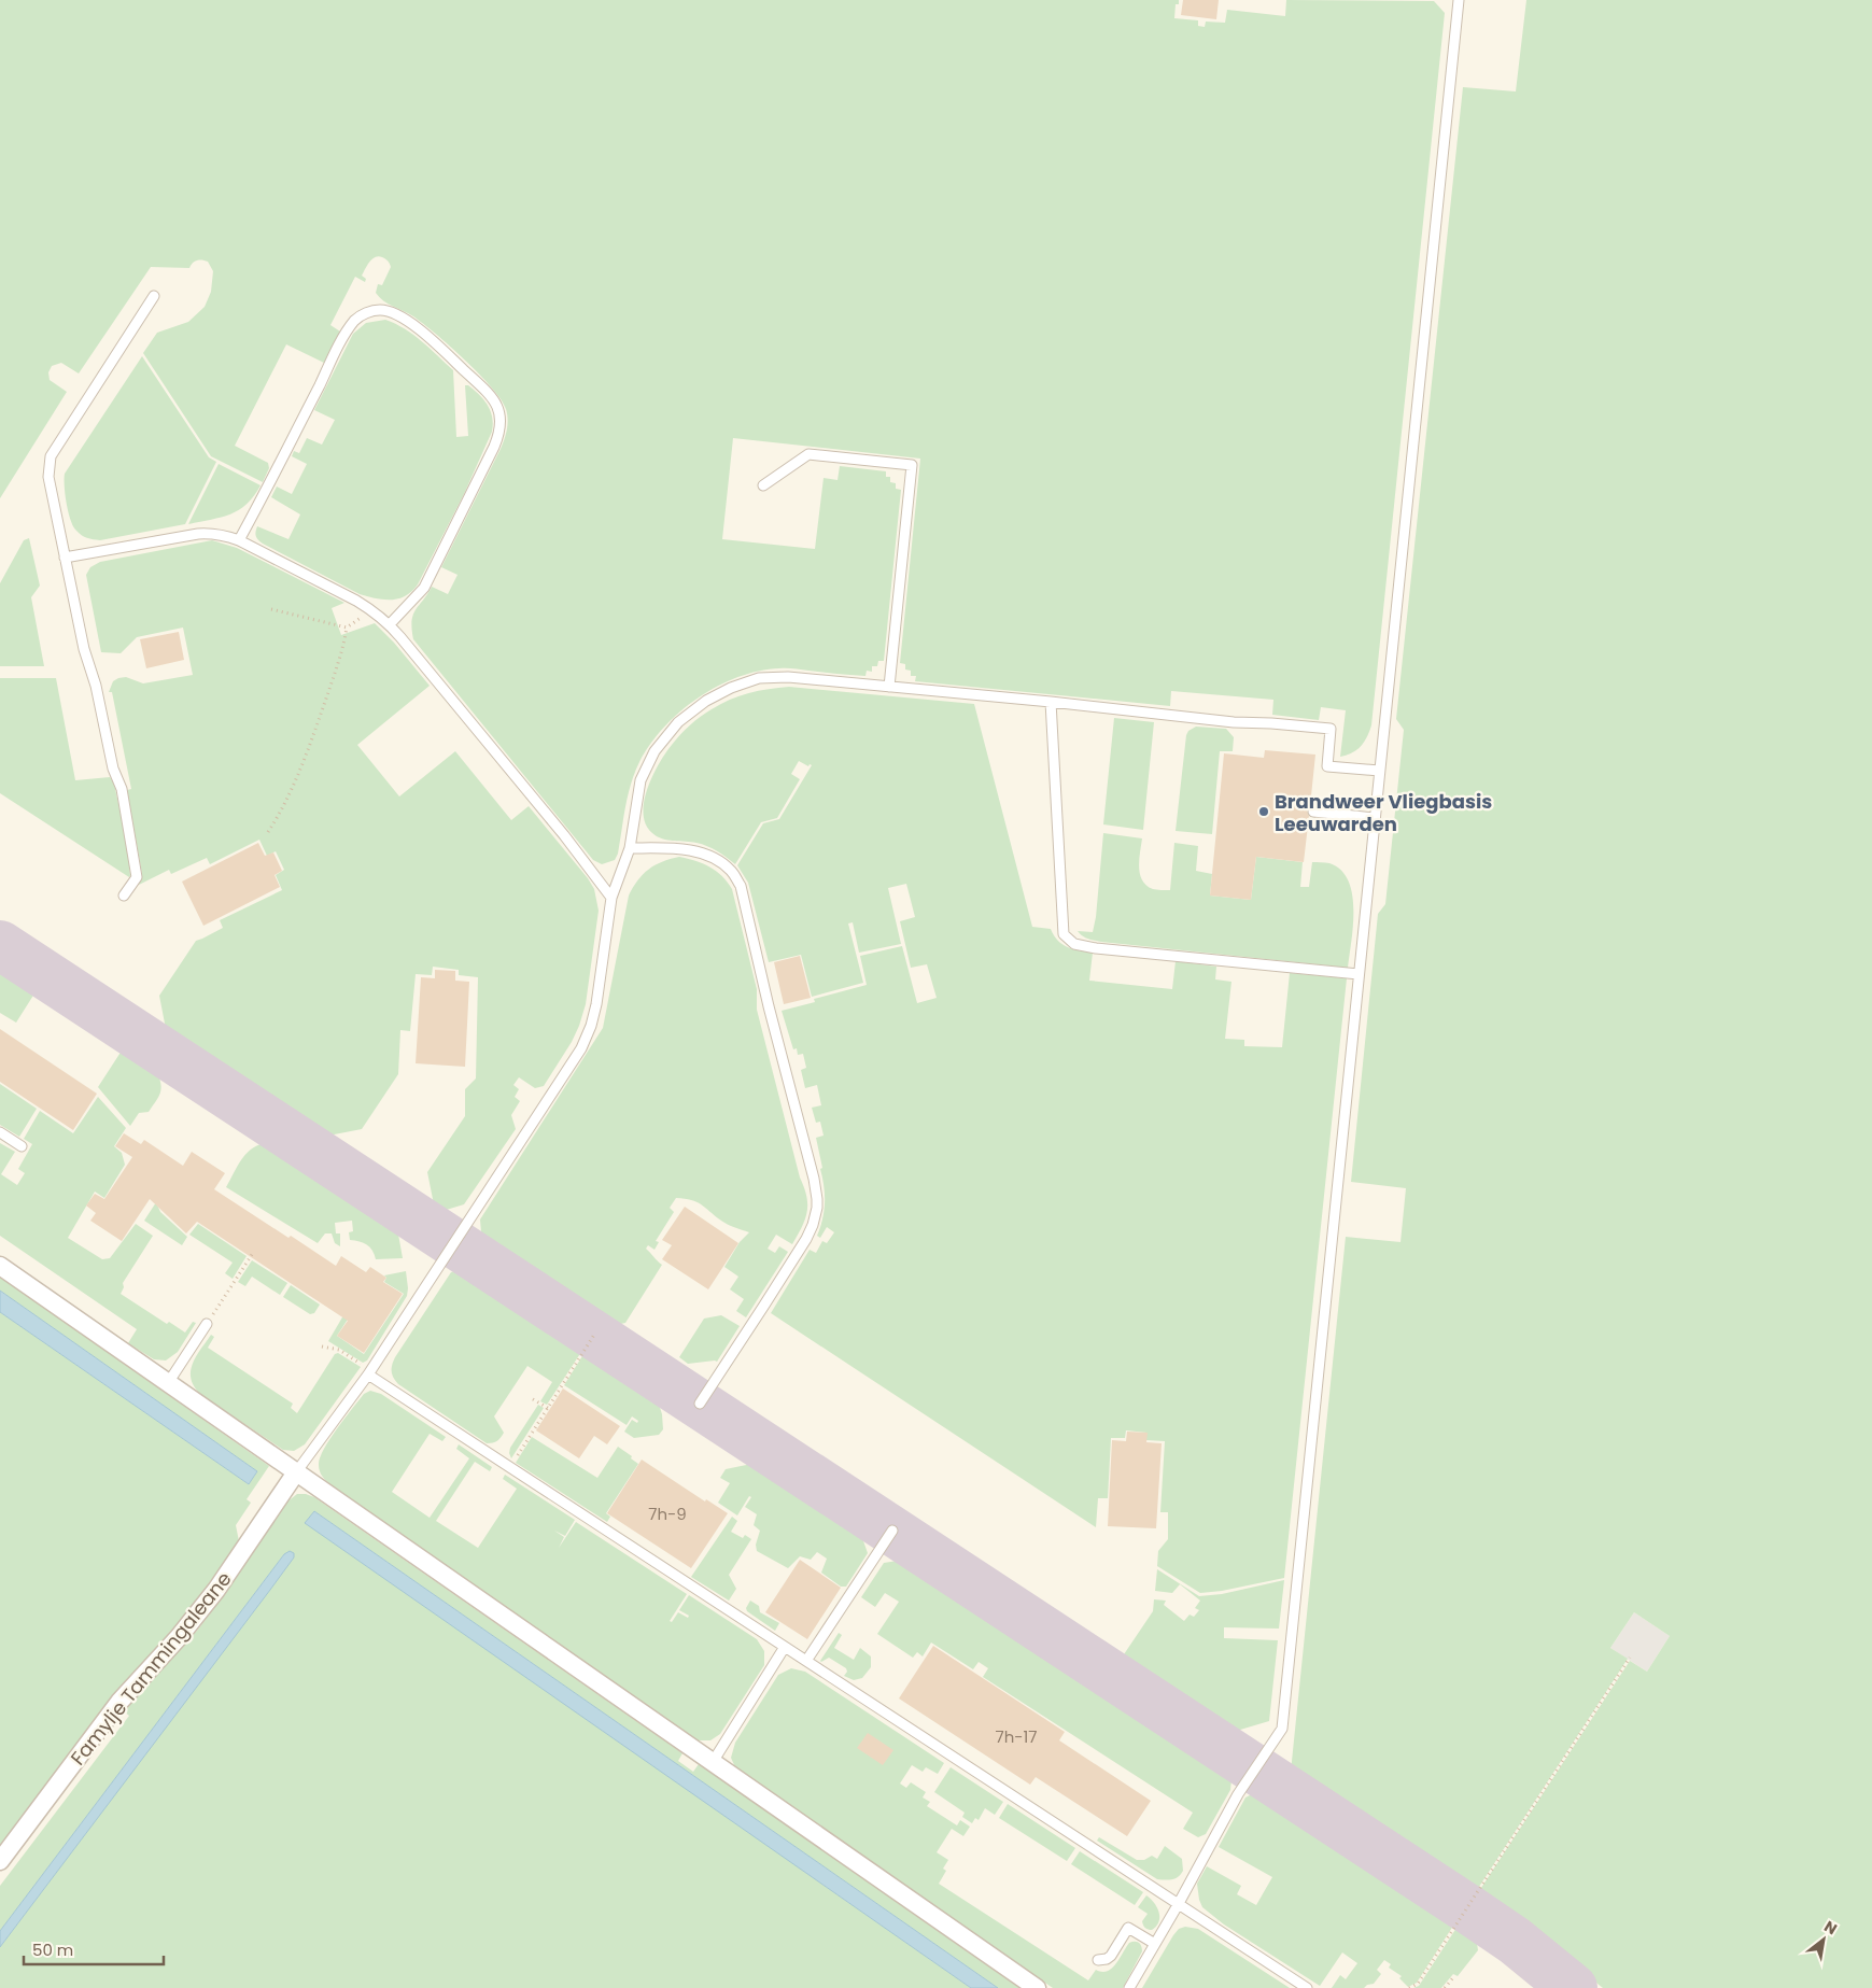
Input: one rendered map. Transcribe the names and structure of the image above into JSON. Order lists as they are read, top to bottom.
{
  "streets": {
    "street": ["Famylje Tammingaleane"]
  },
  "places": ["Brandweer Vliegbasis Leeuwarden"],
  "house_numbers": ["7h-9", "7h-17"],
  "scale_bar": "50 m",
  "north": "top right"
}
